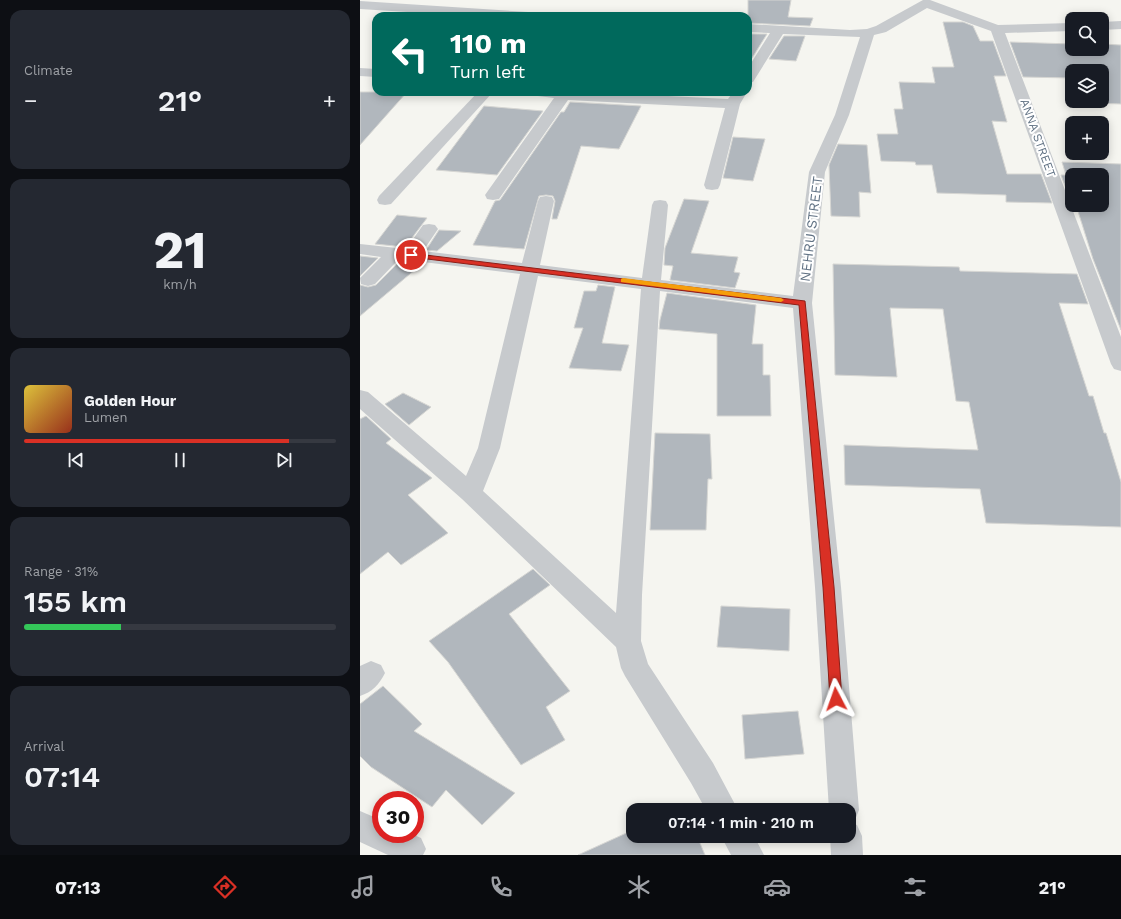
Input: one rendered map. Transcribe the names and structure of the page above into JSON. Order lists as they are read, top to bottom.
{
  "streets": {
    "street": ["ANNA STREET", "NEHRU STREET"]
  },
  "page": {
    "tile": [
      "Climate",
      ["21", "km/h"],
      ["Range · 31%", "155 km"],
      ["Arrival", "07:14"]
    ],
    "map_buttons": ["+", "−"],
    "turn": ["110 m", "Turn left"],
    "heat": ["−", "21°", "+"],
    "song": ["Golden Hour", "Lumen"],
    "limit": "30",
    "trip": "07:14 · 1 min · 210 m",
    "tabs": ["07:13", "21°"]
  }
}
